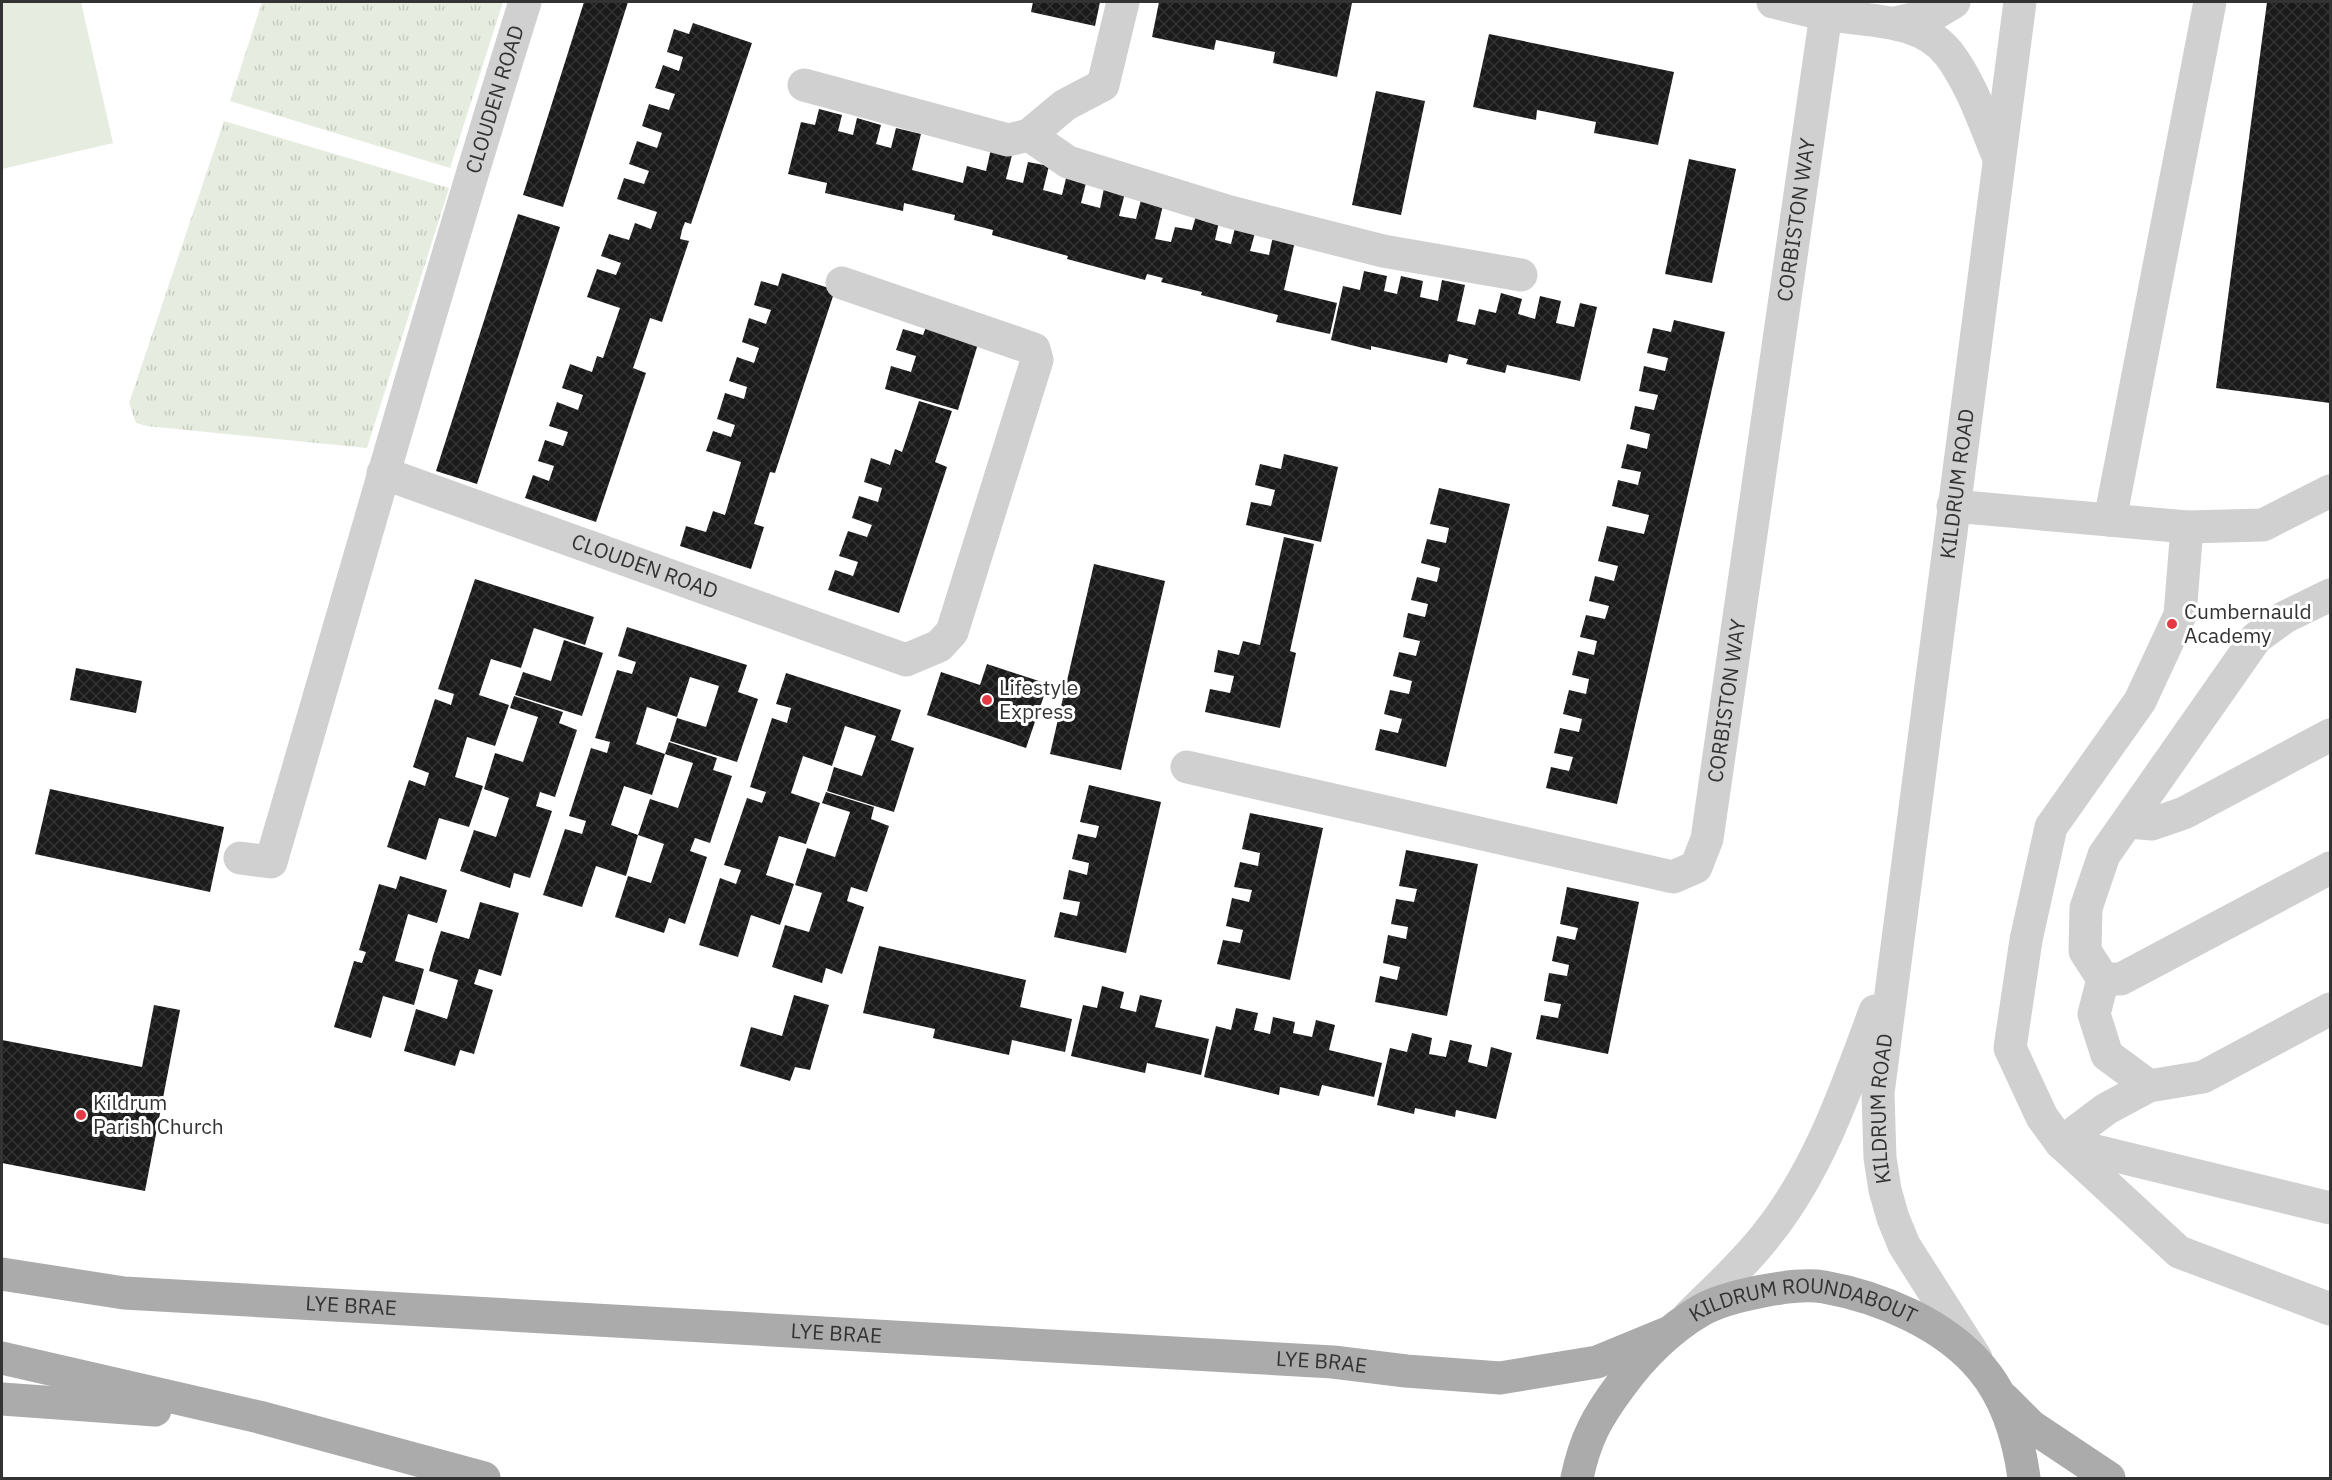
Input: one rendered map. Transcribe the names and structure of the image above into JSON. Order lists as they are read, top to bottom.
{
  "streets": {
    "main road": ["LYE BRAE", "KILDRUM ROUNDABOUT"],
    "street": ["CLOUDEN ROAD", "CORBISTON WAY", "KILDRUM ROAD"]
  },
  "crossings": [
    ["KILDRUM ROAD", "LYE BRAE"],
    ["KILDRUM ROAD", "KILDRUM ROUNDABOUT"],
    ["LYE BRAE", "KILDRUM ROUNDABOUT"]
  ],
  "places": ["Cumbernauld Academy", "Lifestyle Express", "Kildrum Parish Church"]
}
